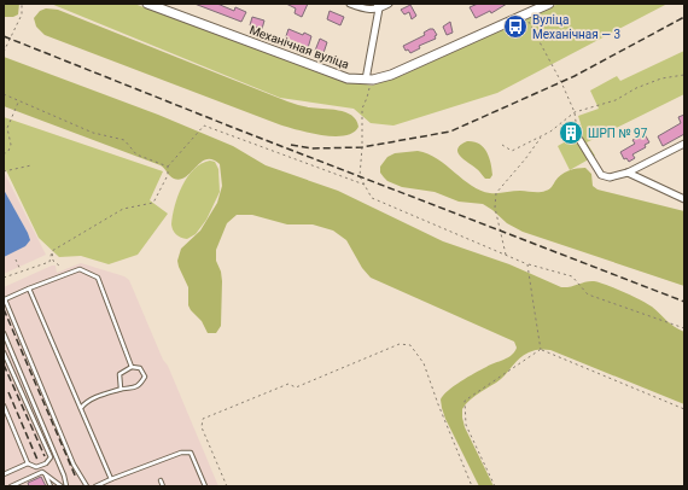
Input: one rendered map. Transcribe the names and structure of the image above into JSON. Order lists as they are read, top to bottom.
{
  "streets": {
    "street": ["Механічная вуліца"]
  },
  "places": {
    "bus stop": ["Вуліца Механічная — 3"],
    "building": ["ШРП № 97"]
  }
}
